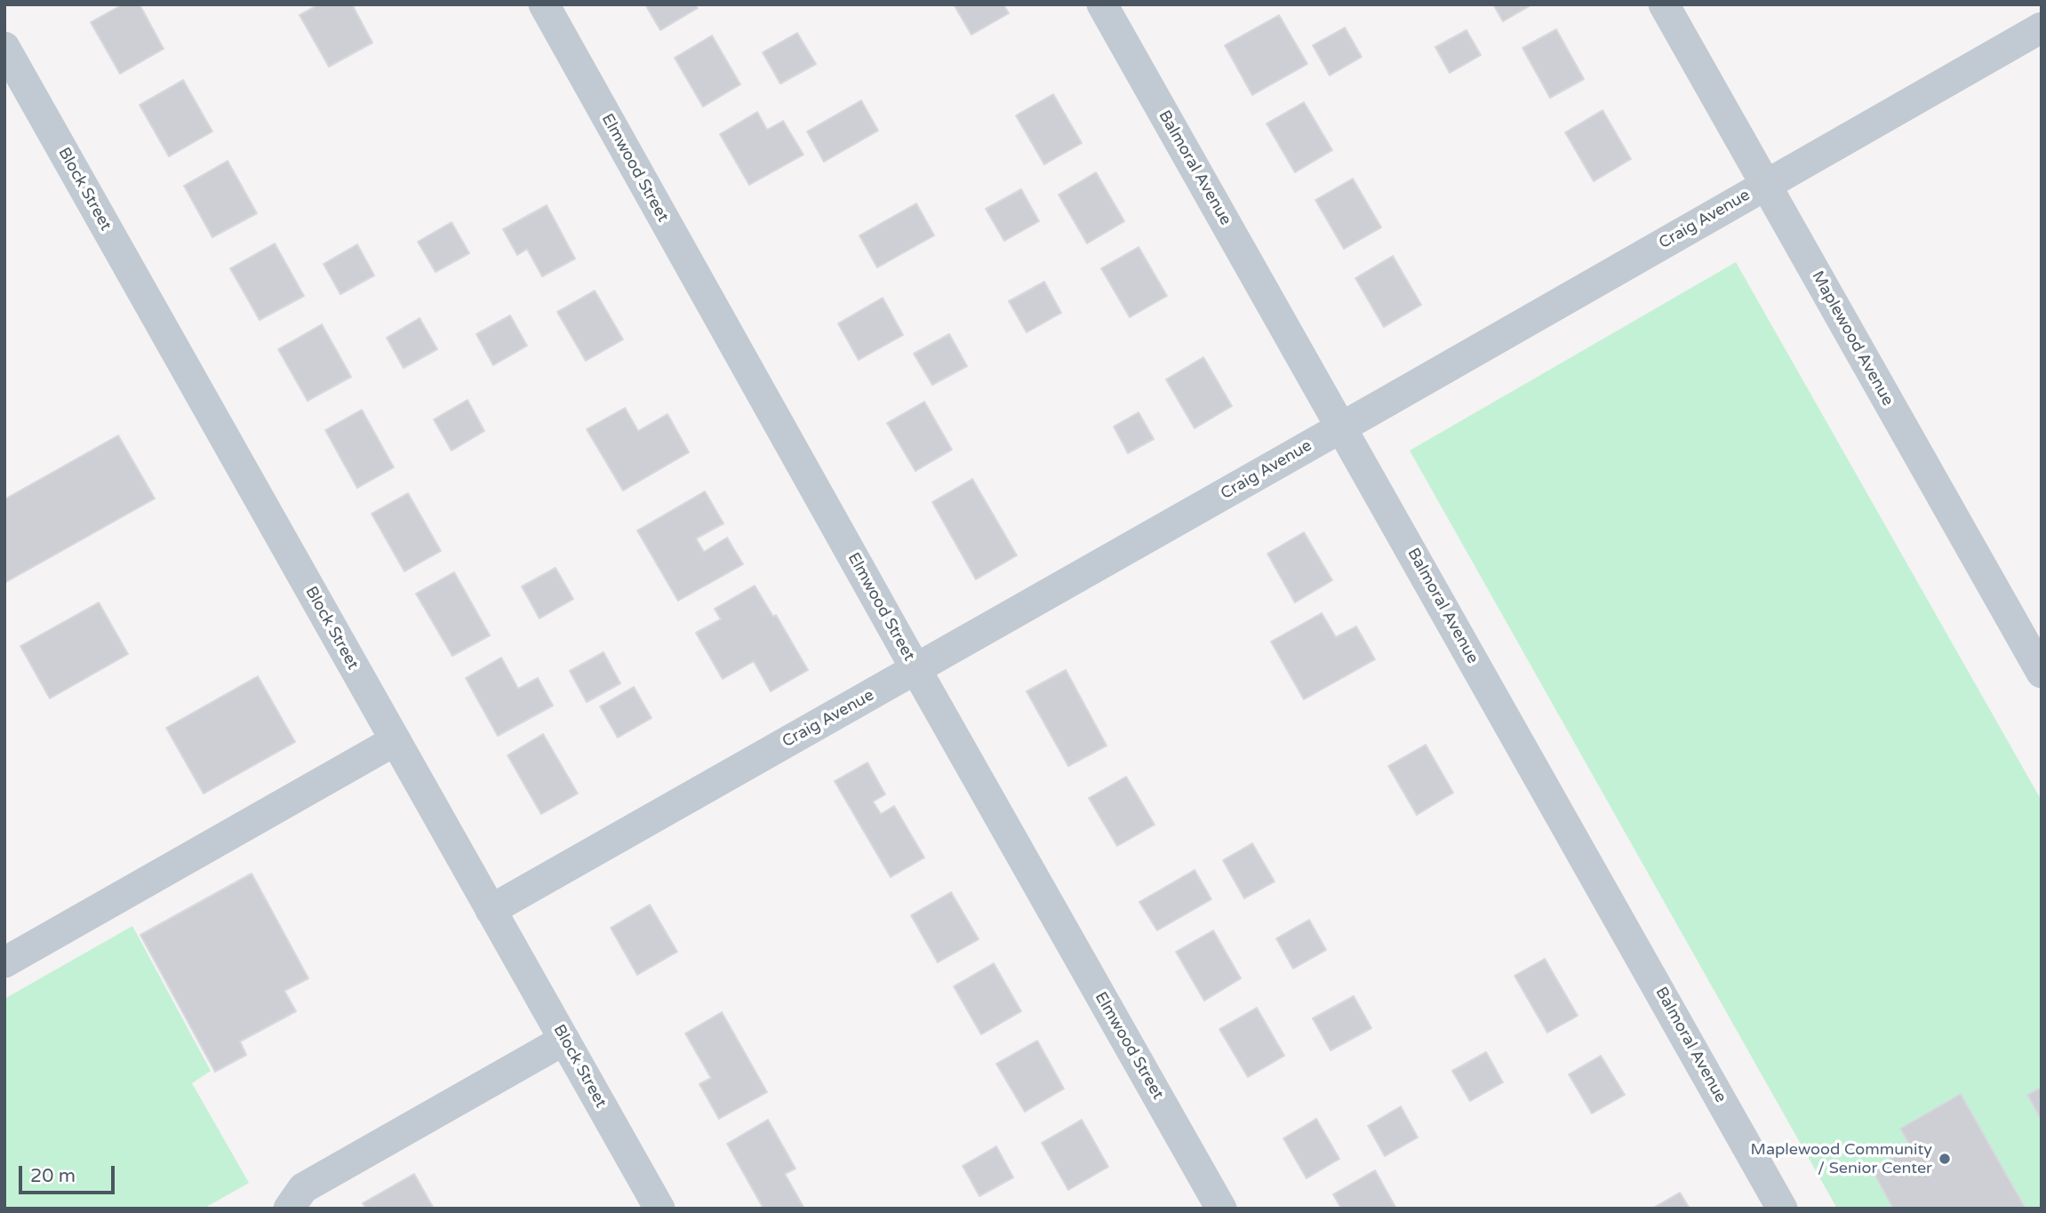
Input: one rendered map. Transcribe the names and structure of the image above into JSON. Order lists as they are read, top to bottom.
{
  "streets": {
    "street": [
      "Elmwood Street",
      "Balmoral Avenue",
      "Block Street",
      "Craig Avenue",
      "Maplewood Avenue"
    ]
  },
  "crossings": [
    ["Elmwood Street", "Craig Avenue"],
    ["Balmoral Avenue", "Craig Avenue"],
    ["Block Street", "Craig Avenue"],
    ["Craig Avenue", "Maplewood Avenue"]
  ],
  "places": ["Maplewood Community / Senior Center"],
  "scale_bar": "20 m"
}
